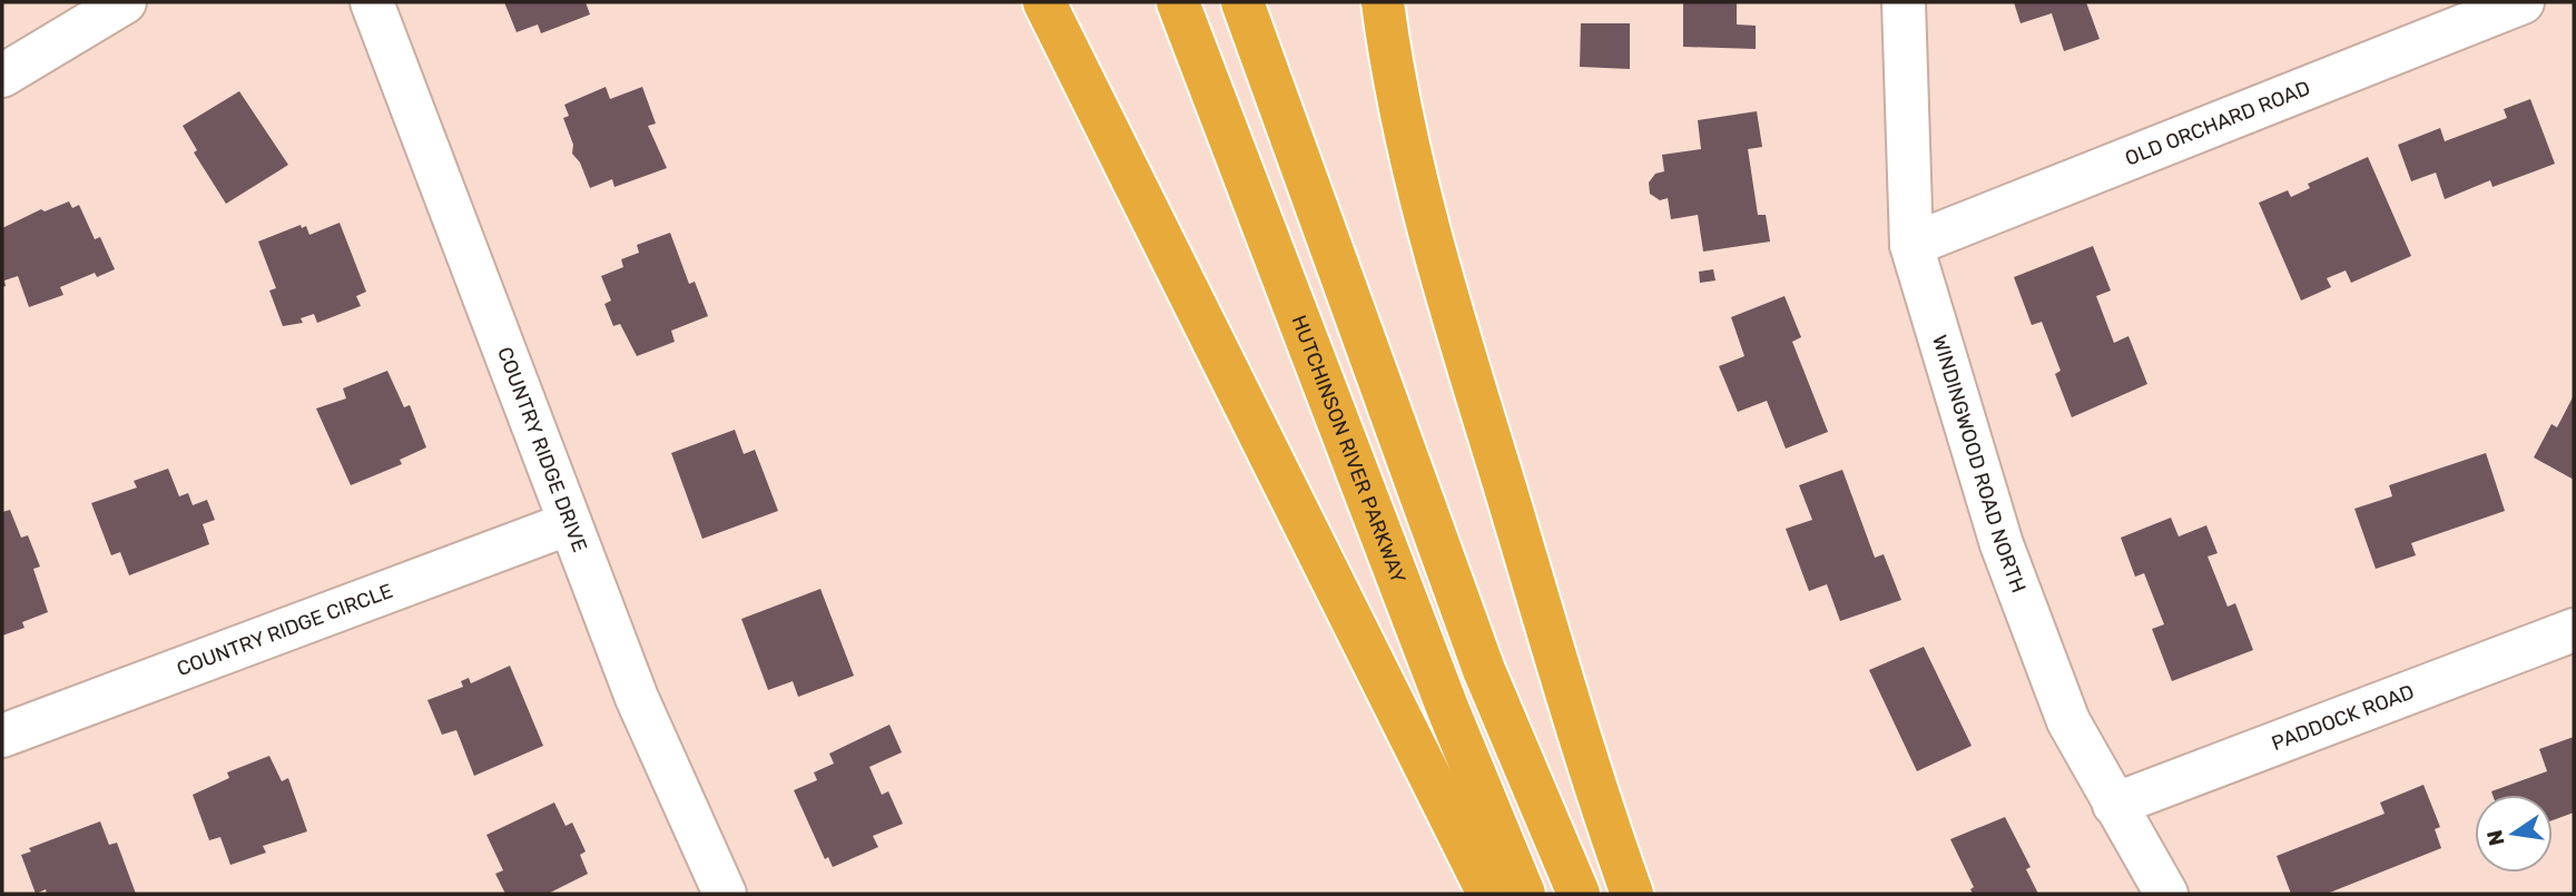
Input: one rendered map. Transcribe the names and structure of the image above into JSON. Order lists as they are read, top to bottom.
{
  "streets": {
    "highway": ["HUTCHINSON RIVER PARKWAY"],
    "street": [
      "OLD ORCHARD ROAD",
      "COUNTRY RIDGE DRIVE",
      "WINDINGWOOD ROAD NORTH",
      "COUNTRY RIDGE CIRCLE",
      "PADDOCK ROAD"
    ]
  },
  "crossings": [
    ["OLD ORCHARD ROAD", "WINDINGWOOD ROAD NORTH"],
    ["COUNTRY RIDGE DRIVE", "COUNTRY RIDGE CIRCLE"],
    ["WINDINGWOOD ROAD NORTH", "PADDOCK ROAD"]
  ],
  "north": "left"
}
